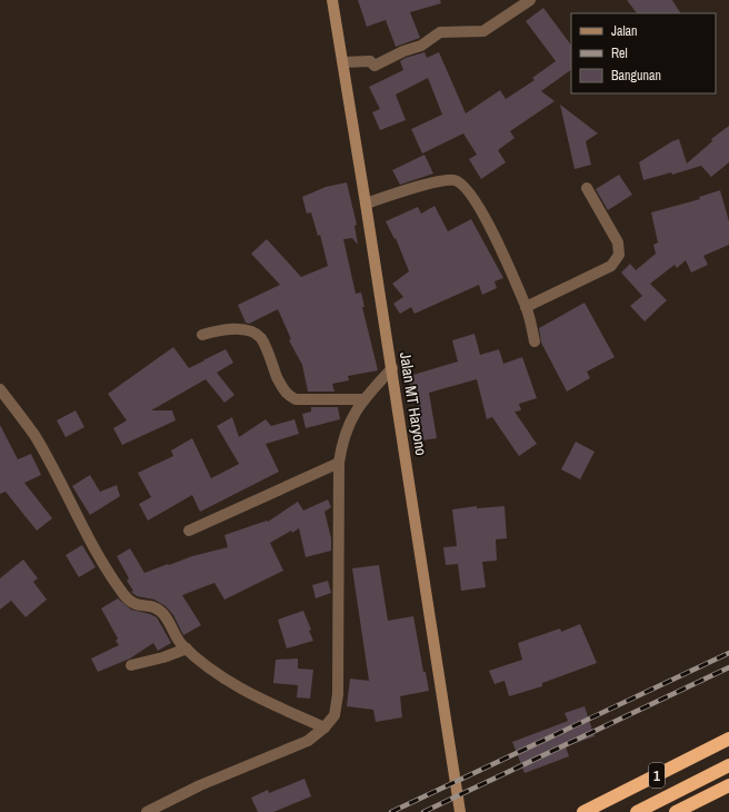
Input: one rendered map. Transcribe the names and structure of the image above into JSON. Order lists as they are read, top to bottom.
{
  "streets": {
    "highway": ["1"],
    "main road": ["Jalan MT Haryono"]
  },
  "legend": ["Jalan", "Rel", "Bangunan"]
}
